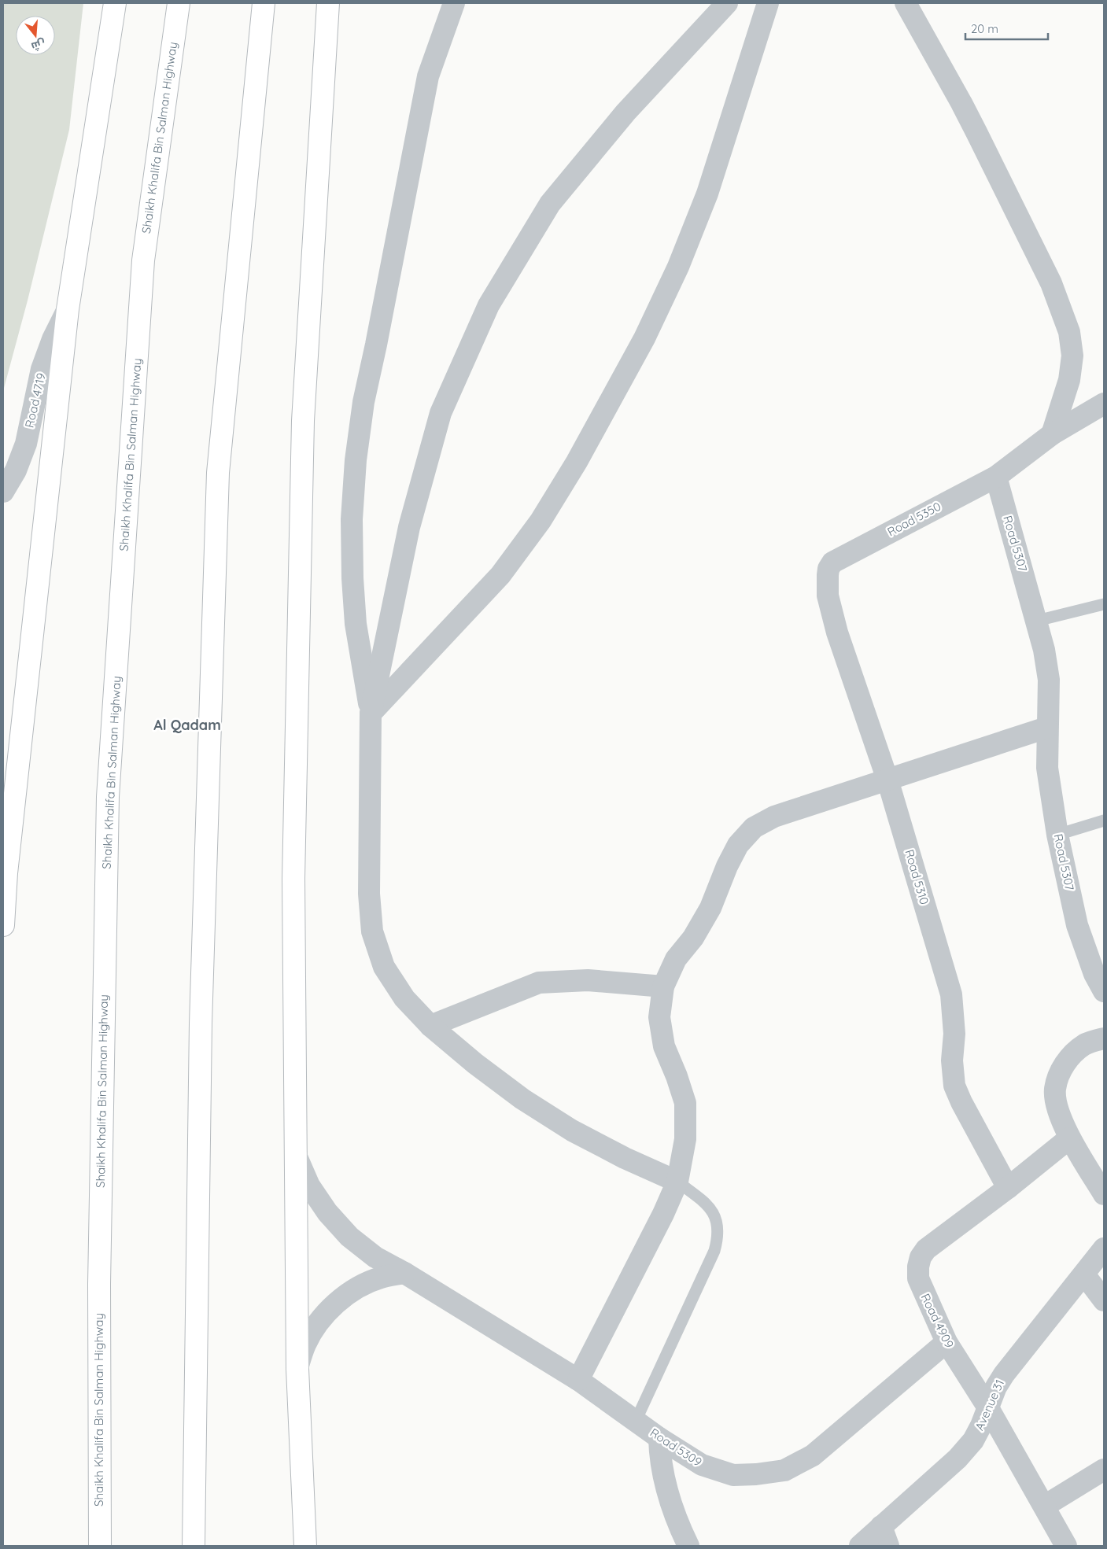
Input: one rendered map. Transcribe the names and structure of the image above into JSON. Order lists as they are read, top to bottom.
{
  "streets": {
    "highway": ["Shaikh Khalifa Bin Salman Highway"],
    "street": [
      "Road 4719",
      "Road 5350",
      "Road 5307",
      "Road 5310",
      "Road 4909",
      "Avenue 31",
      "Road 5309"
    ]
  },
  "crossings": [
    ["Road 5350", "Road 5307"],
    ["Road 5350", "Road 5310"],
    ["Road 5310", "Road 4909"],
    ["Road 4909", "Avenue 31"],
    ["Road 4909", "Road 5309"]
  ],
  "districts": ["Al Qadam"],
  "scale_bar": "20 m",
  "north": "bottom"
}
